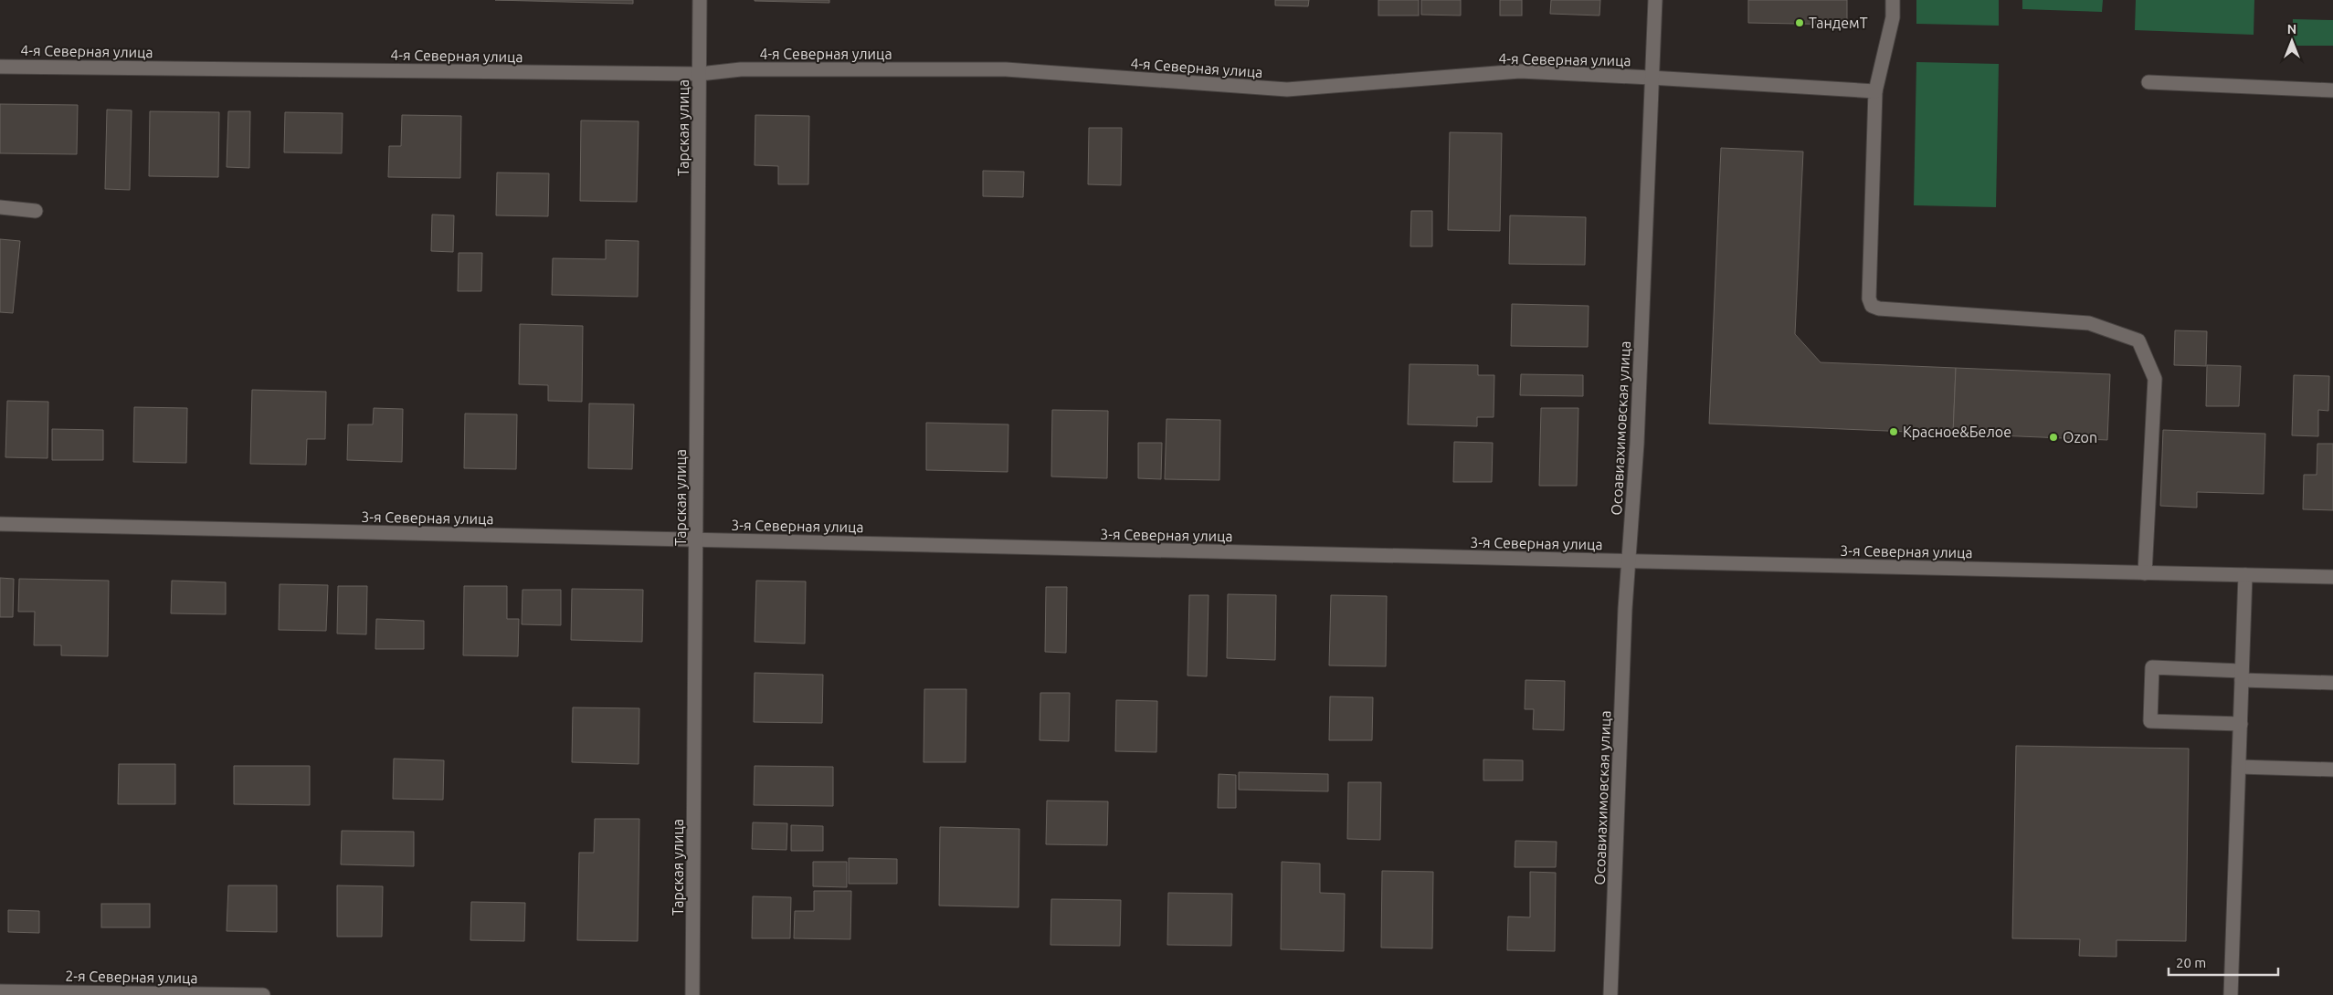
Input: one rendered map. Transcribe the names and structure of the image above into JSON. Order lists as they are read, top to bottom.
{
  "streets": {
    "street": [
      "4-я Северная улица",
      "Тарская улица",
      "Осоавиахимовская улица",
      "3-я Северная улица",
      "2-я Северная улица"
    ]
  },
  "crossings": [
    ["4-я Северная улица", "Тарская улица"],
    ["4-я Северная улица", "Осоавиахимовская улица"],
    ["Тарская улица", "3-я Северная улица"],
    ["Осоавиахимовская улица", "3-я Северная улица"]
  ],
  "places": ["ТандемТ", "Красное&Белое", "Ozon"],
  "scale_bar": "20 m",
  "north": "top"
}
